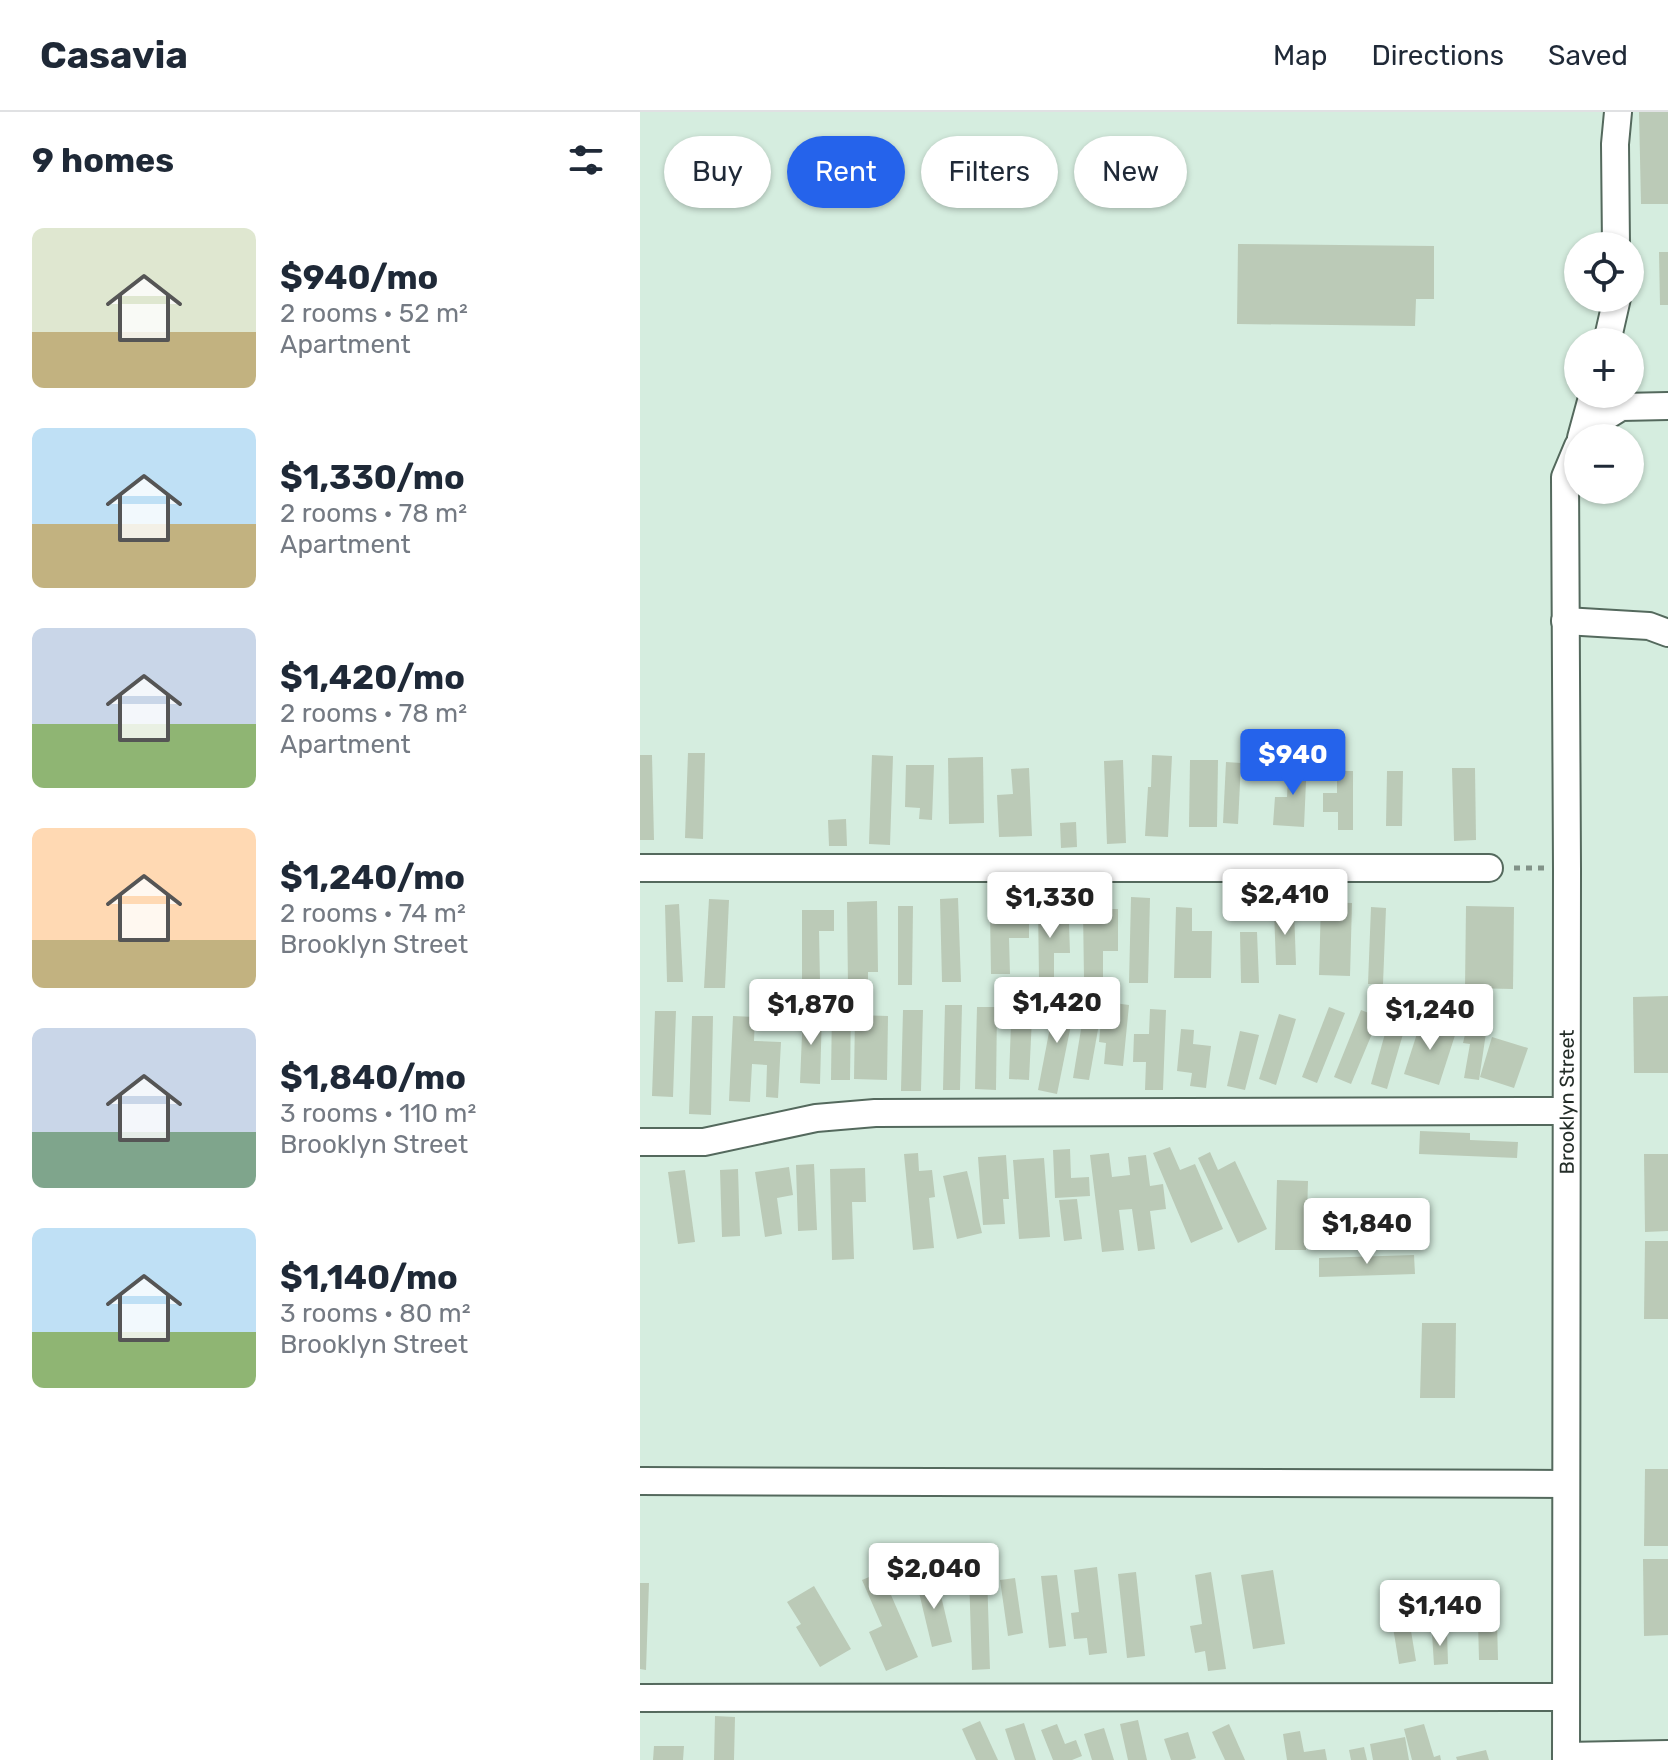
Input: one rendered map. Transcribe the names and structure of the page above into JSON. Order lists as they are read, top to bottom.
{
  "streets": {
    "street": ["Brooklyn Street"]
  },
  "page": {
    "header": "Casavia",
    "nav": ["Map", "Directions", "Saved"],
    "heading": "9 homes",
    "chip": [
      "Buy",
      "Rent",
      "Filters",
      "New"
    ],
    "list": [
      {
        "name": "$940/mo",
        "note": "2 rooms · 52 m² · Apartment"
      },
      {
        "name": "$1,330/mo",
        "note": "2 rooms · 78 m² · Apartment"
      },
      {
        "name": "$1,420/mo",
        "note": "2 rooms · 78 m² · Apartment"
      },
      {
        "name": "$1,240/mo",
        "note": "2 rooms · 74 m² · Brooklyn Street"
      },
      {
        "name": "$1,840/mo",
        "note": "3 rooms · 110 m² · Brooklyn Street"
      },
      {
        "name": "$1,140/mo",
        "note": "3 rooms · 80 m² · Brooklyn Street"
      }
    ],
    "map_buttons": ["+", "−"],
    "price": [
      "$940",
      "$2,410",
      "$1,330",
      "$1,420",
      "$1,870",
      "$1,240",
      "$1,840",
      "$2,040",
      "$1,140"
    ]
  }
}
